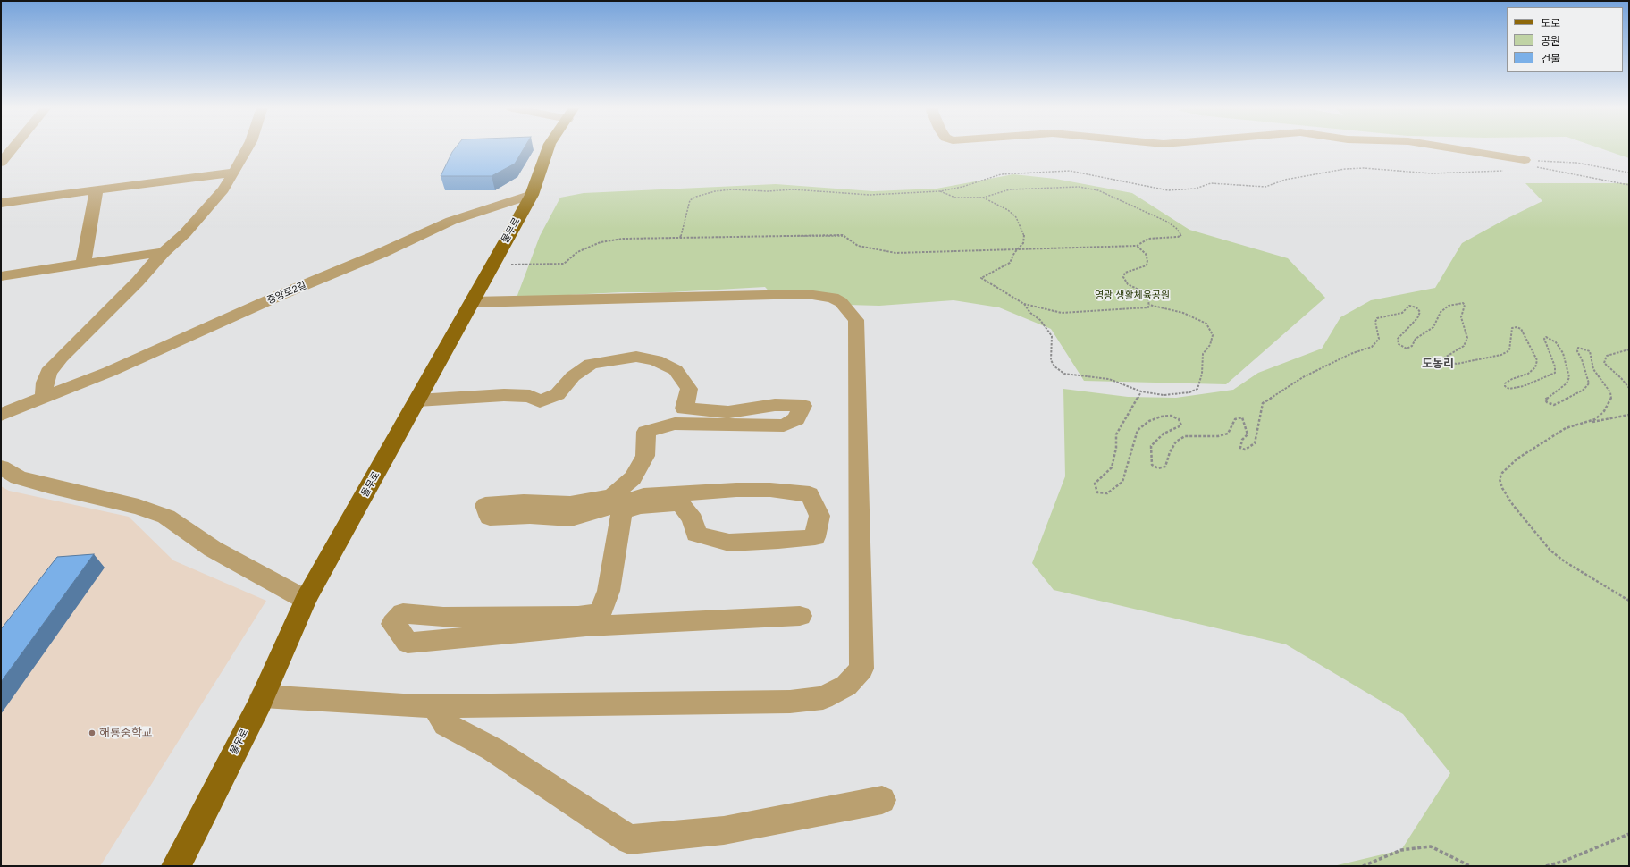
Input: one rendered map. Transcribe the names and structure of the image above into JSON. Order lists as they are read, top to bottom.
{
  "streets": {
    "main road": ["물무로"],
    "street": ["중앙로2길"]
  },
  "crossings": [
    ["물무로", "중앙로2길"]
  ],
  "districts": ["도동리"],
  "parks": ["영광 생활체육공원"],
  "places": ["해룡중학교"],
  "legend": ["도로", "공원", "건물"]
}
